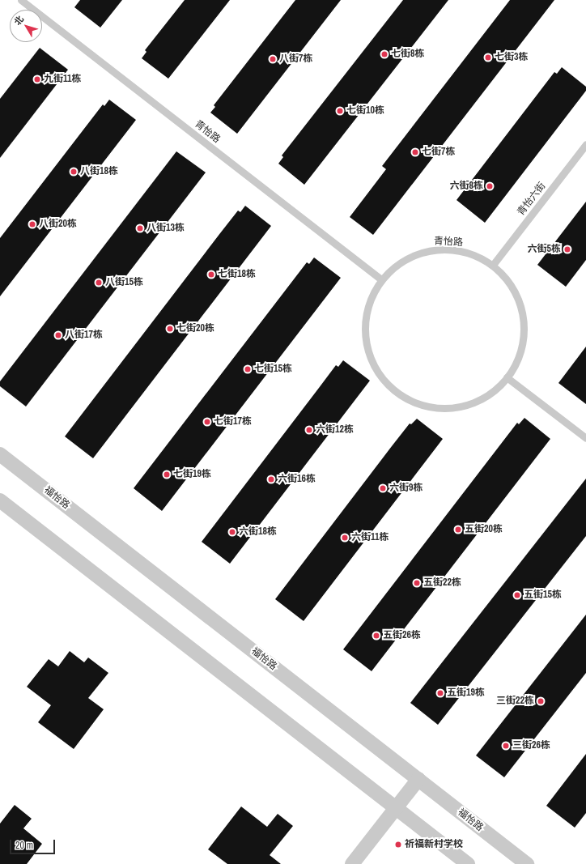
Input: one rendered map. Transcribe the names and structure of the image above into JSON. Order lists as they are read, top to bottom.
{
  "streets": {
    "street": ["福怡路"],
    "lane": ["青怡路", "青怡六街"]
  },
  "crossings": [
    ["青怡路", "青怡六街"]
  ],
  "places": [
    "七街8栋",
    "七街3栋",
    "八街7栋",
    "九街11栋",
    "七街10栋",
    "七街7栋",
    "八街18栋",
    "六街8栋",
    "八街20栋",
    "八街13栋",
    "六街5栋",
    "七街18栋",
    "八街15栋",
    "七街20栋",
    "八街17栋",
    "七街15栋",
    "七街17栋",
    "六街12栋",
    "七街19栋",
    "六街16栋",
    "六街9栋",
    "五街20栋",
    "六街18栋",
    "六街11栋",
    "五街22栋",
    "五街15栋",
    "五街26栋",
    "五街19栋",
    "三街22栋",
    "三街26栋",
    "祈福新村学校"
  ],
  "scale_bar": "20 m",
  "north": "top left"
}
